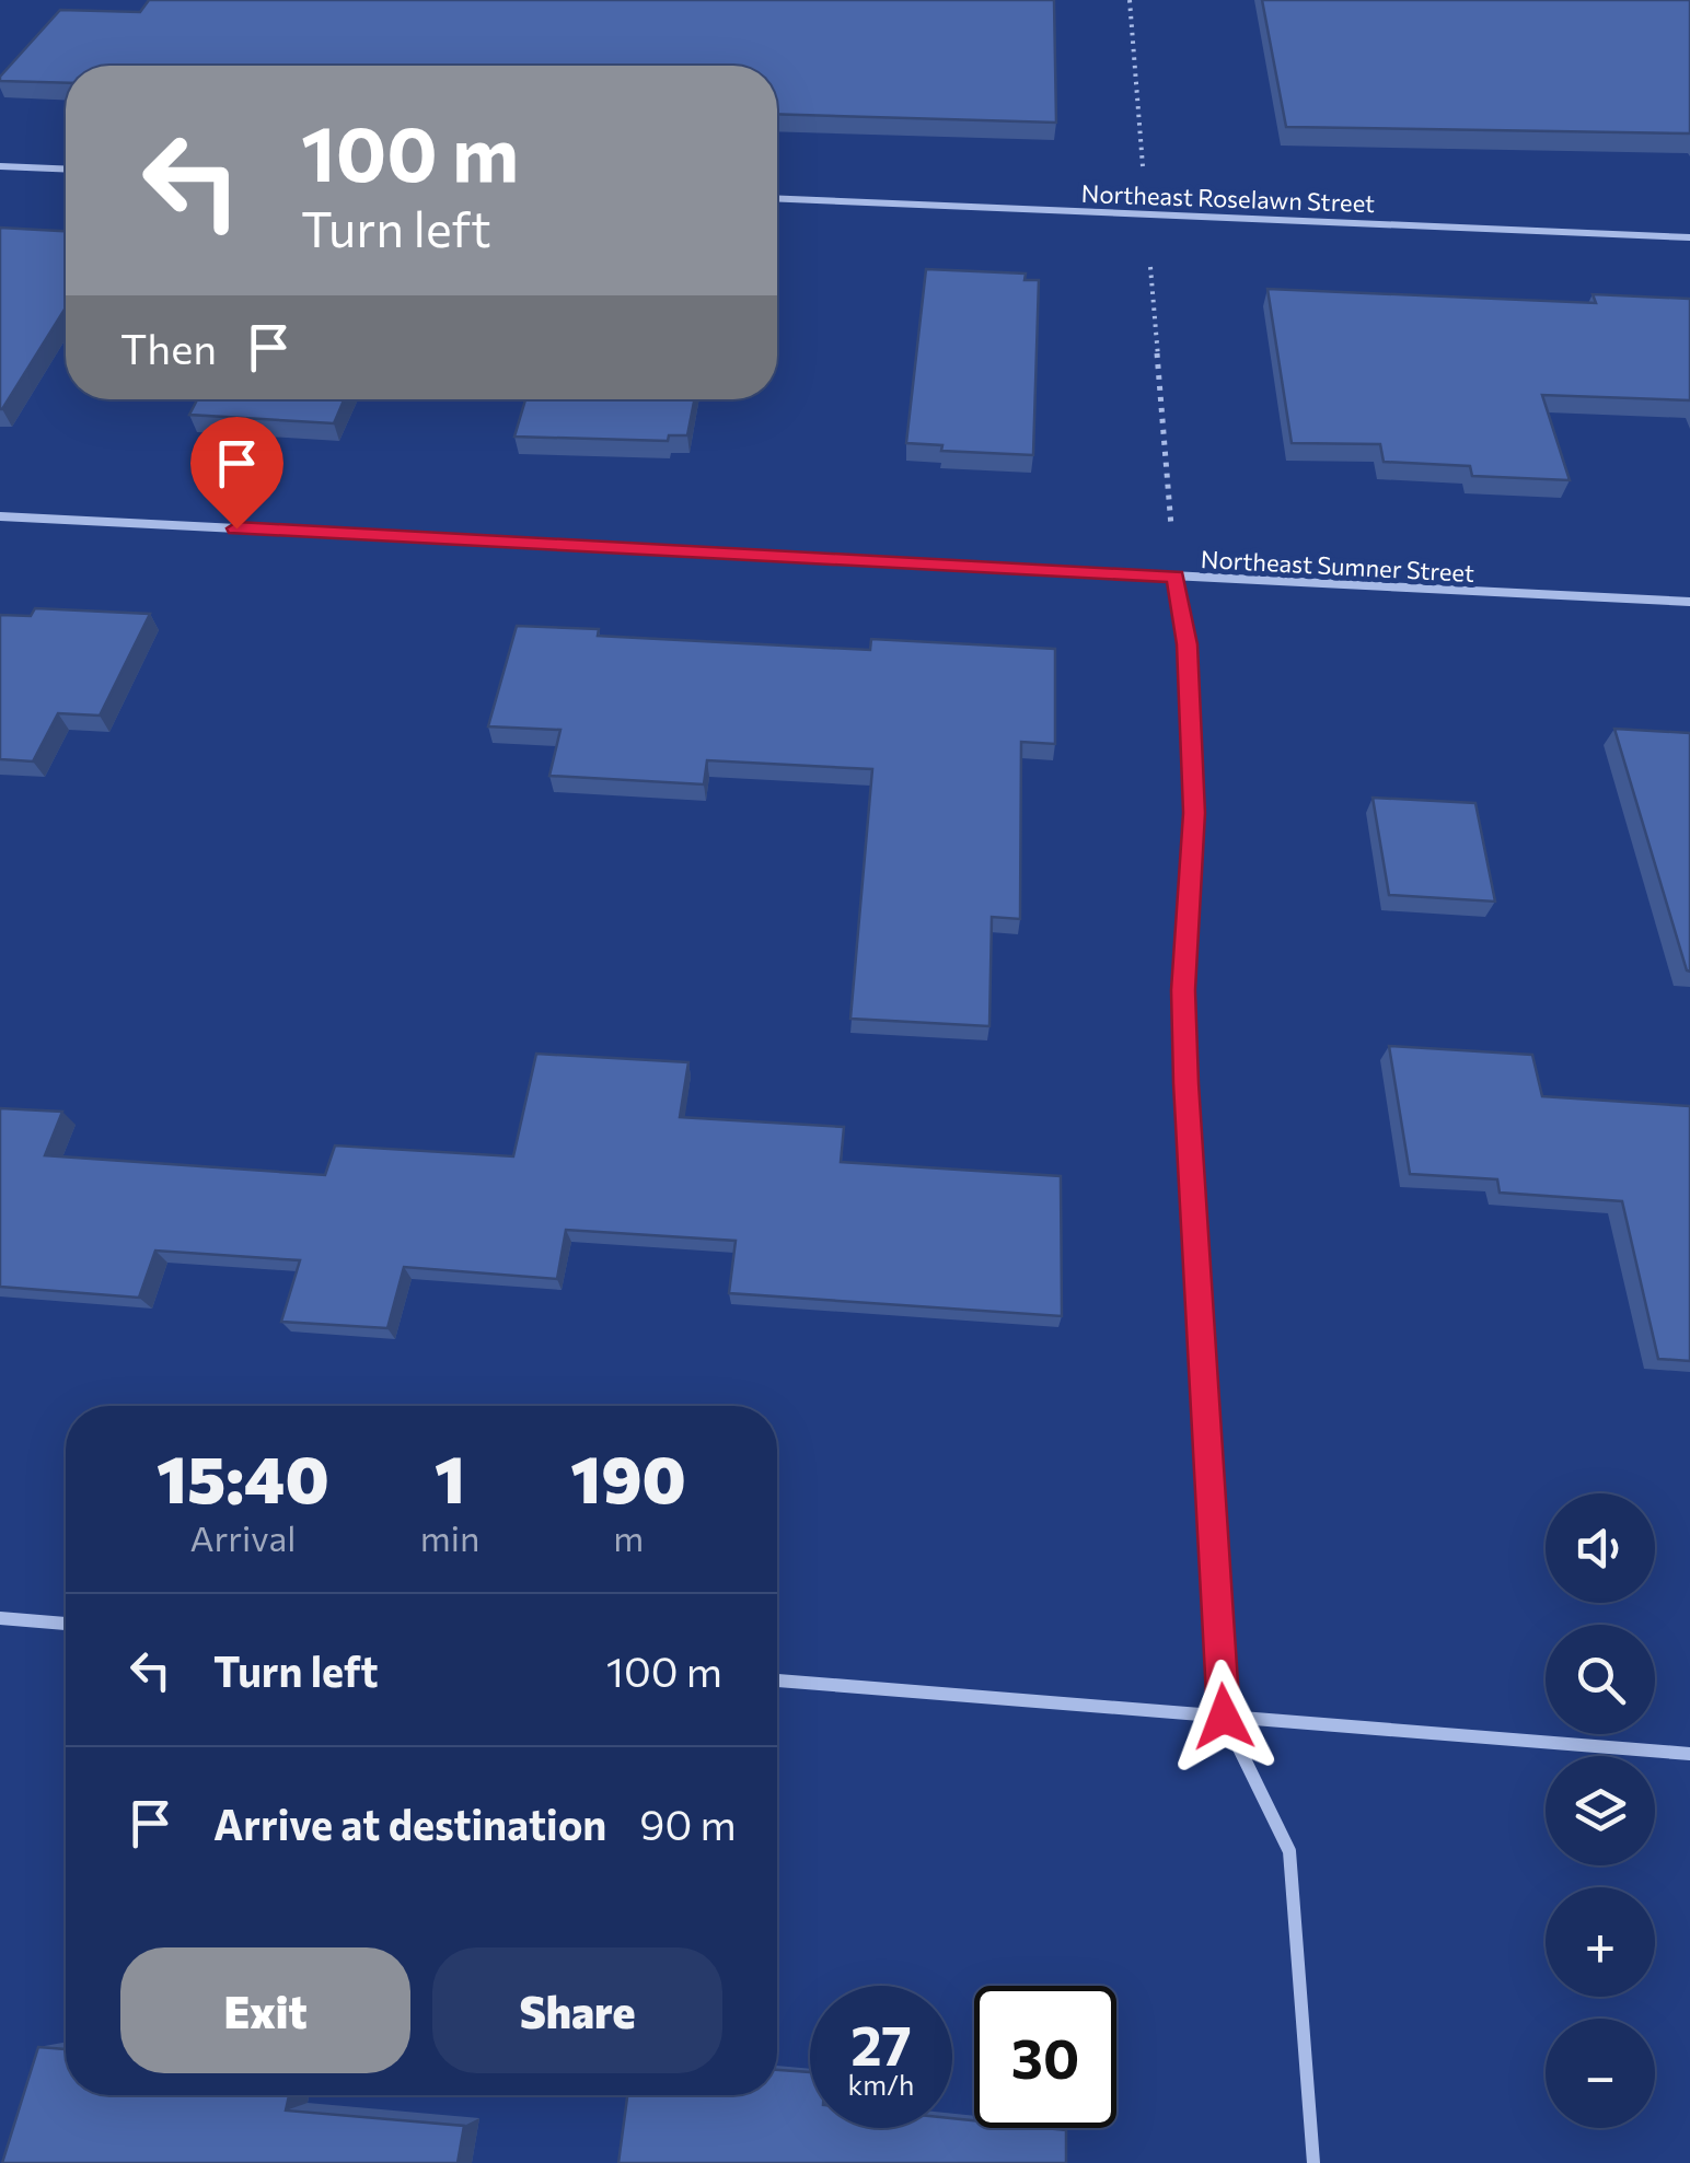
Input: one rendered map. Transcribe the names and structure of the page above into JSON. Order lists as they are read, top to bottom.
{
  "streets": {
    "street": ["Northeast Roselawn Street", "Northeast Sumner Street"]
  },
  "page": {
    "turn": ["100 m", "Turn left"],
    "then": "Then",
    "eta": [
      "15:40",
      "Arrival",
      "1",
      "min",
      "190",
      "m"
    ],
    "map_buttons": ["+", "−"],
    "list": [
      {
        "name": "Turn left",
        "value": "100 m"
      },
      {
        "name": "Arrive at destination",
        "value": "90 m"
      }
    ],
    "buttons": ["Exit", "Share"],
    "speed": "27 km/h",
    "limit": "30"
  }
}
